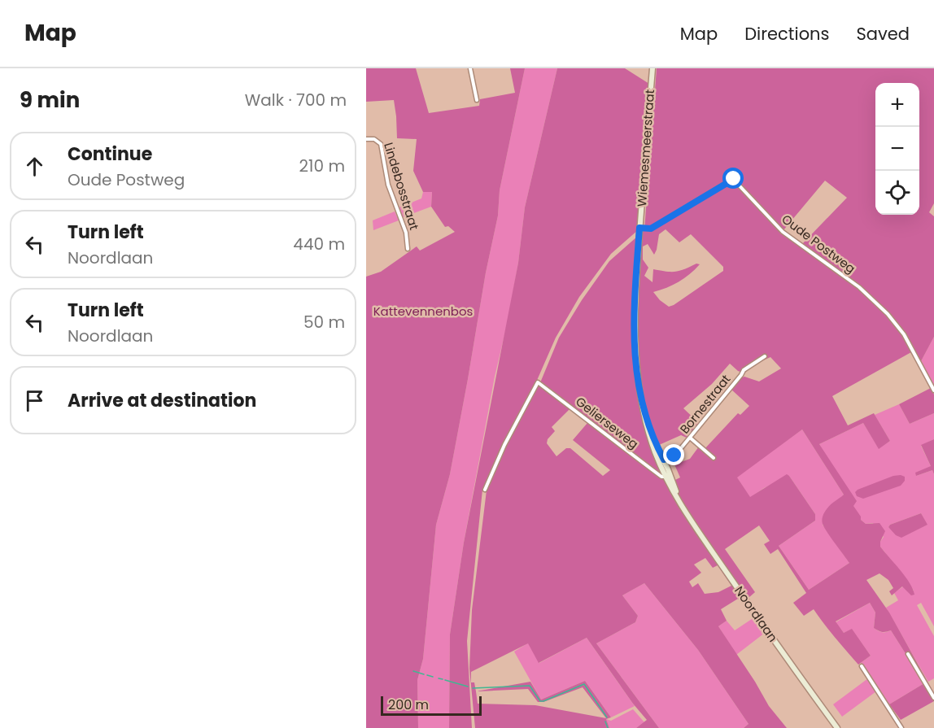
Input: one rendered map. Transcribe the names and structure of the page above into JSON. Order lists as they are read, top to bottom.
{
  "streets": {
    "main road": ["Wiemesmeerstraat", "Noordlaan"],
    "street": [
      "Lindebosstraat",
      "Oude Postweg",
      "Bornestraat",
      "Gelierseweg"
    ]
  },
  "crossings": [
    ["Wiemesmeerstraat", "Oude Postweg"],
    ["Wiemesmeerstraat", "Noordlaan"],
    ["Oude Postweg", "Noordlaan"],
    ["Bornestraat", "Noordlaan"],
    ["Gelierseweg", "Noordlaan"]
  ],
  "parks": ["Kattevennenbos"],
  "scale_bar": "200 m",
  "page": {
    "header": "Map",
    "nav": ["Map", "Directions", "Saved"],
    "heading": ["9 min", "Walk · 700 m"],
    "map_buttons": ["+", "−"],
    "list": [
      ["Continue", "Oude Postweg", "210 m"],
      ["Turn left", "Noordlaan", "440 m"],
      ["Turn left", "Noordlaan", "50 m"],
      "Arrive at destination"
    ],
    "scale": "200 m"
  }
}
